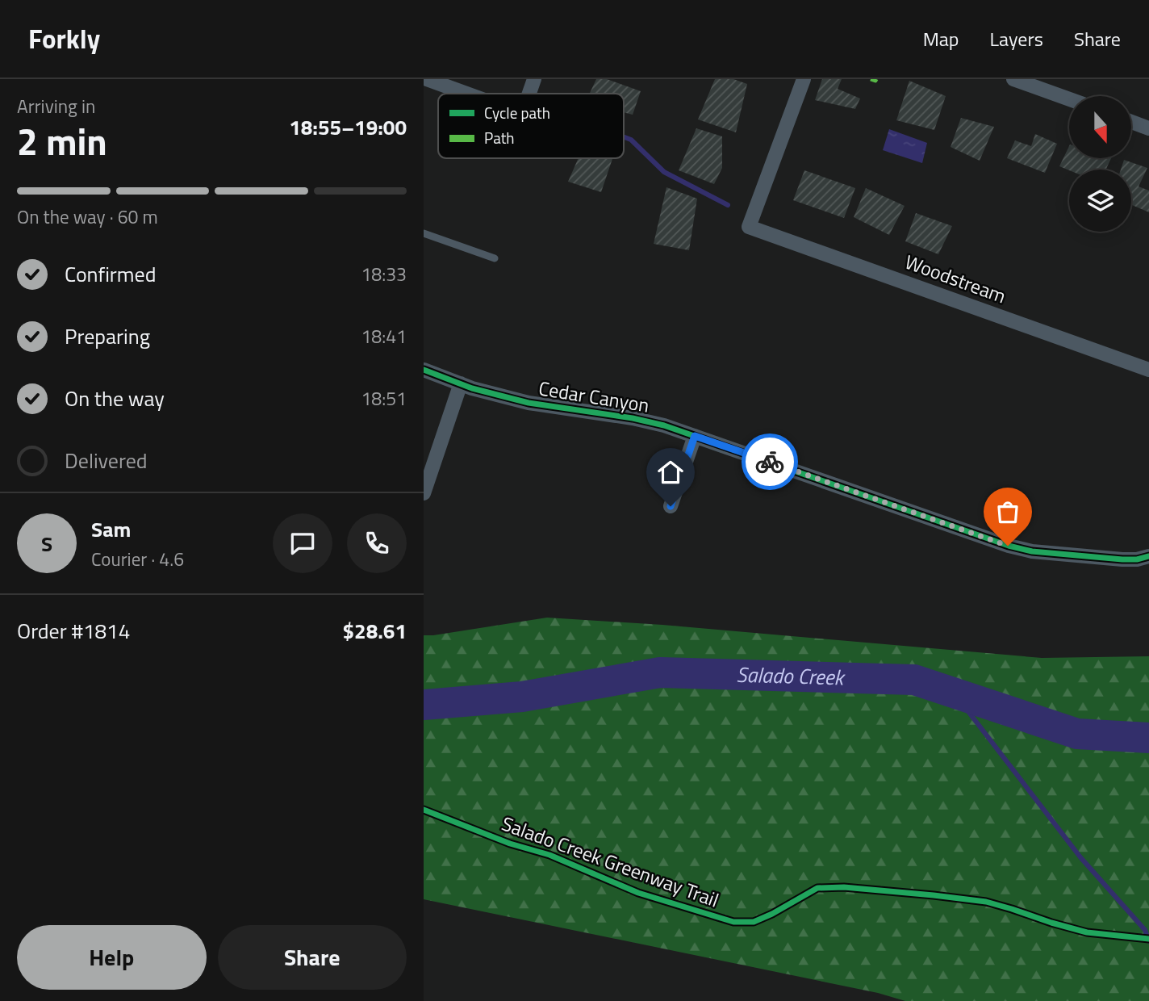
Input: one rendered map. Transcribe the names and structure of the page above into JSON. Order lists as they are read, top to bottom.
{
  "streets": {
    "street": ["Woodstream", "Cedar Canyon"],
    "cycle path": ["Salado Creek Greenway Trail"]
  },
  "water": ["Salado Creek"],
  "legend": ["Cycle path", "Path"],
  "north": "bottom",
  "page": {
    "header": "Forkly",
    "nav": ["Map", "Layers", "Share"],
    "heading": ["2 min", "Arriving in", "18:55–19:00"],
    "panel": [
      "Sam",
      "Courier · 4.6",
      "Order #1814",
      "$28.61"
    ],
    "bar": "On the way · 60 m",
    "list": [
      ["Confirmed", "18:33"],
      ["Preparing", "18:41"],
      ["On the way", "18:51"],
      "Delivered"
    ],
    "round": "S",
    "buttons": ["Help", "Share"]
  }
}
